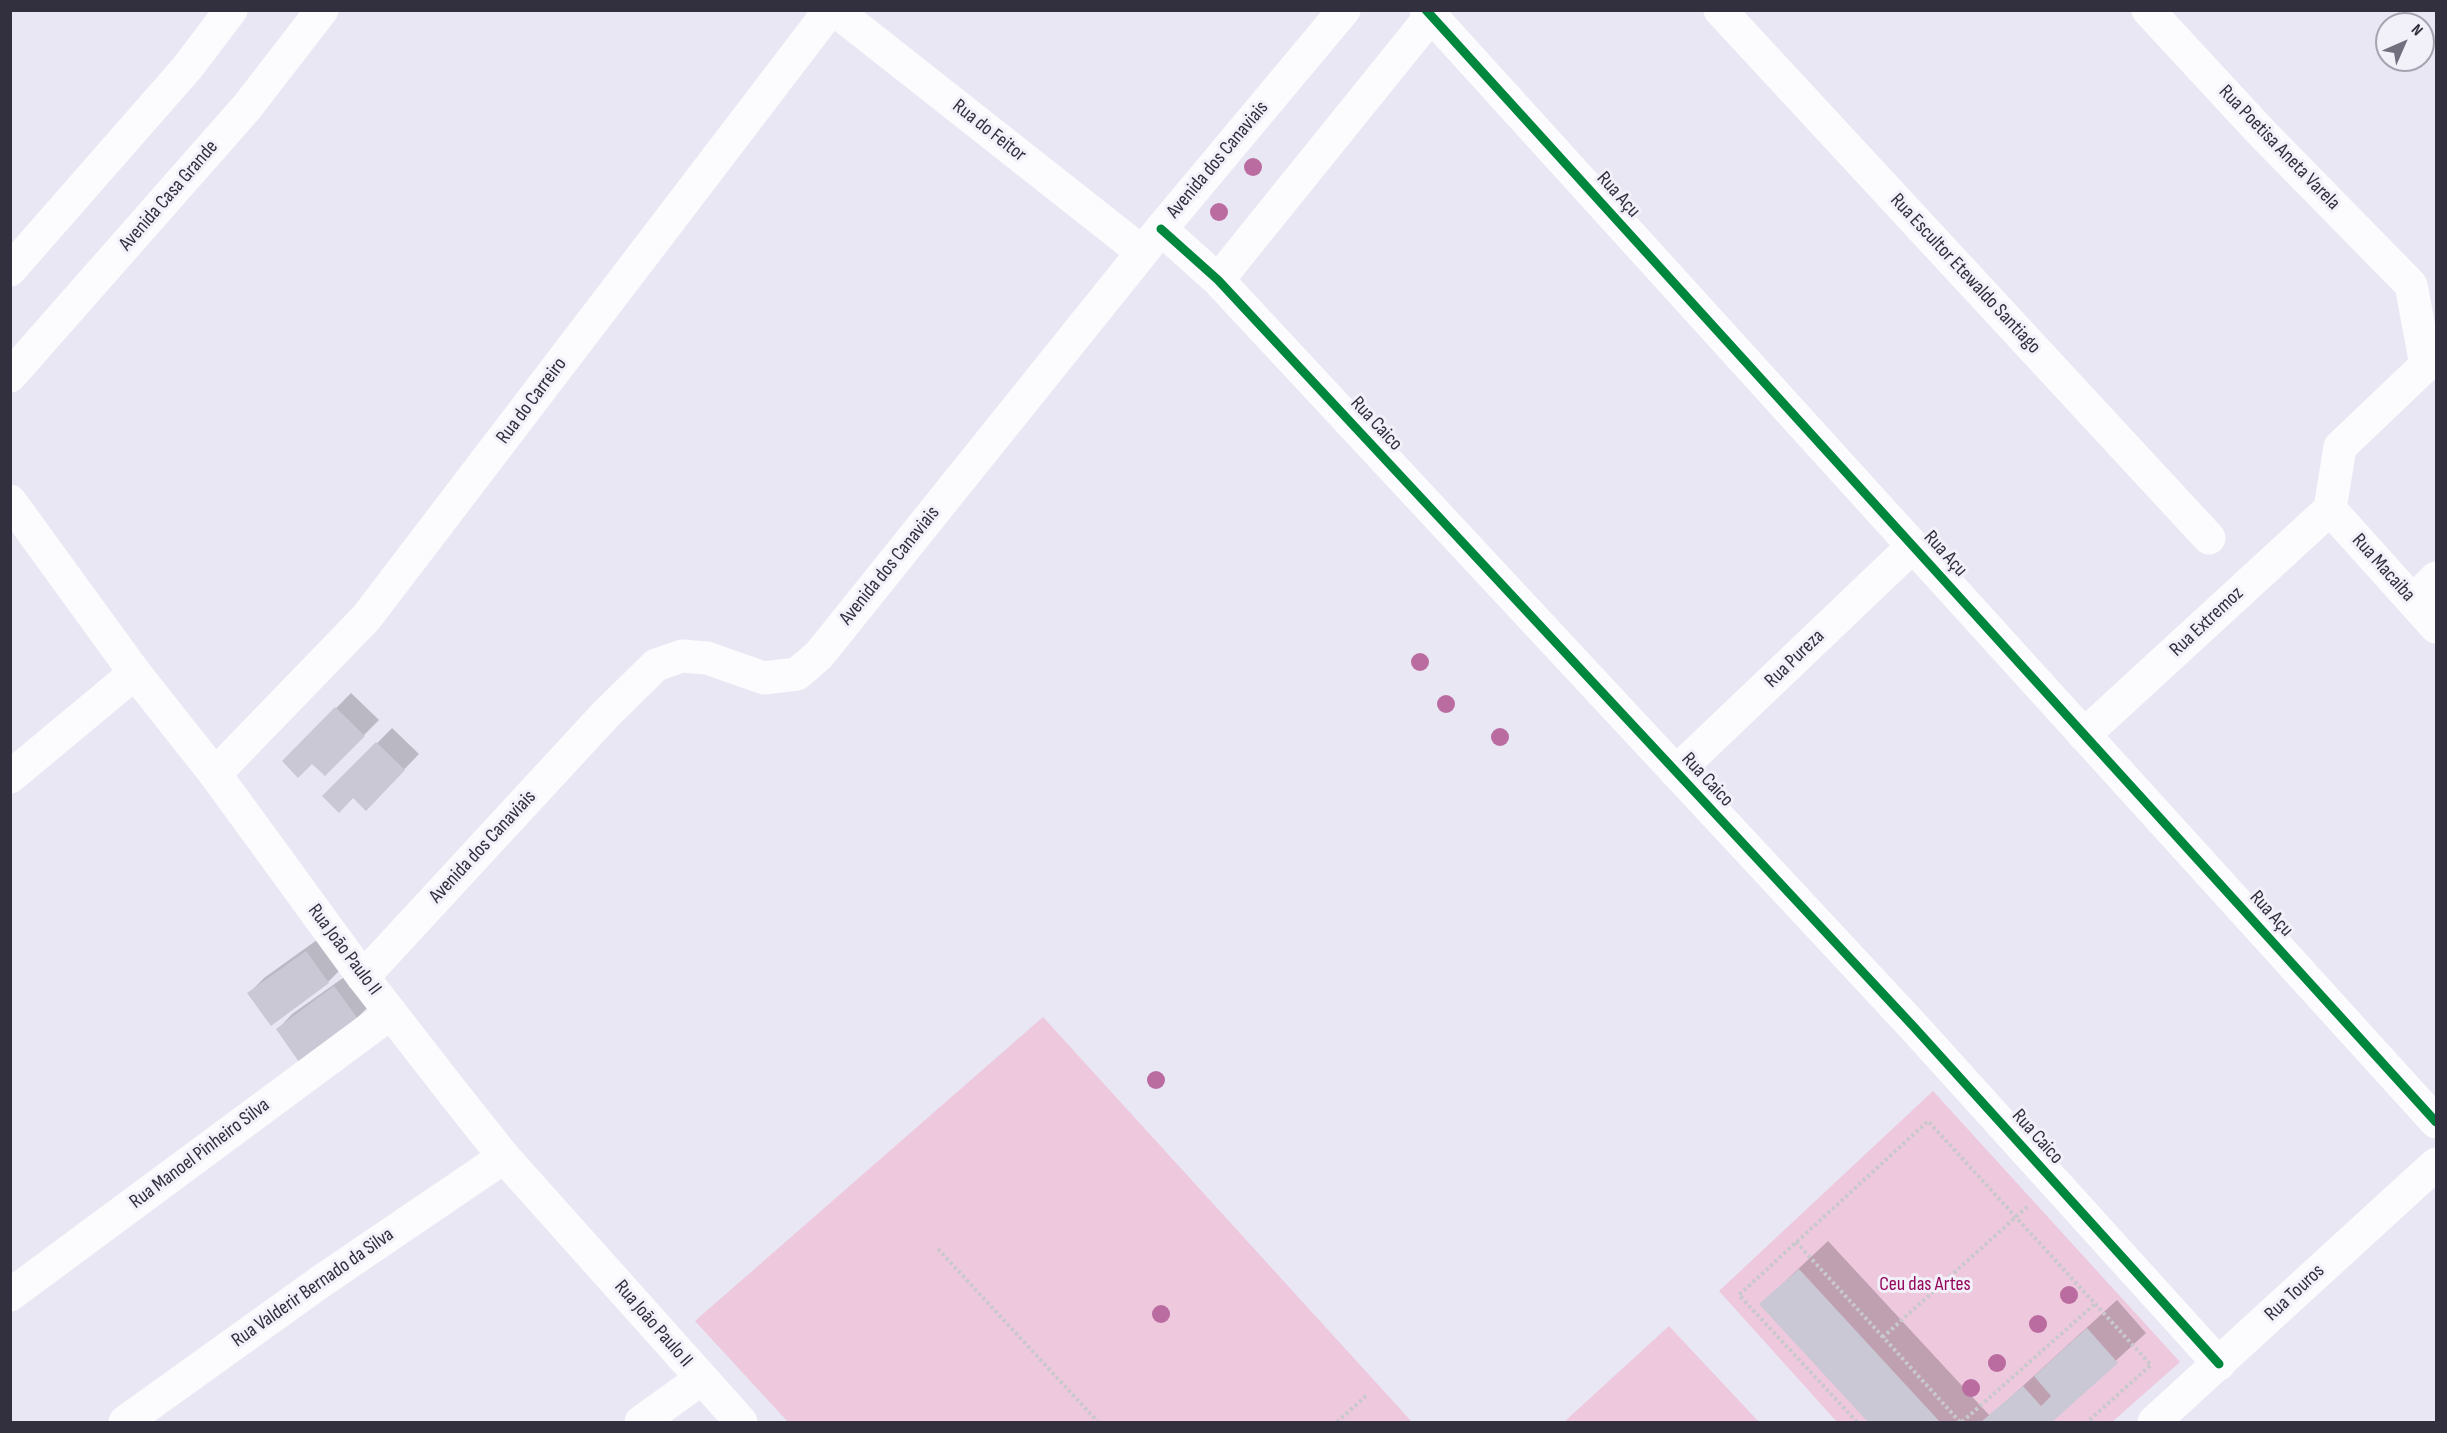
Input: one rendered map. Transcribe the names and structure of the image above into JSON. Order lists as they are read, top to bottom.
{
  "streets": {
    "street": [
      "Rua do Feitor",
      "Rua Poetisa Aneta Varela",
      "Avenida dos Canaviais",
      "Rua Açu",
      "Avenida Casa Grande",
      "Rua Escultor Etewaldo Santiago",
      "Rua do Carreiro",
      "Rua Caico",
      "Rua Macaiba",
      "Rua Extremoz",
      "Rua Pureza",
      "Rua João Paulo II",
      "Rua Manoel Pinheiro Silva",
      "Rua Valderir Bernado da Silva",
      "Rua Touros"
    ]
  },
  "crossings": [
    ["Rua do Feitor", "Avenida dos Canaviais"],
    ["Rua do Feitor", "Rua Caico"],
    ["Rua Poetisa Aneta Varela", "Rua Macaiba"],
    ["Rua Poetisa Aneta Varela", "Rua Extremoz"],
    ["Avenida dos Canaviais", "Rua Caico"],
    ["Avenida dos Canaviais", "Rua João Paulo II"],
    ["Rua Açu", "Rua Extremoz"],
    ["Rua Açu", "Rua Pureza"],
    ["Rua do Carreiro", "Rua João Paulo II"],
    ["Rua Caico", "Rua Pureza"],
    ["Rua Caico", "Rua Touros"],
    ["Rua Macaiba", "Rua Extremoz"],
    ["Rua João Paulo II", "Rua Manoel Pinheiro Silva"],
    ["Rua João Paulo II", "Rua Valderir Bernado da Silva"]
  ],
  "parks": ["Ceu das Artes"],
  "north": "top right"
}
